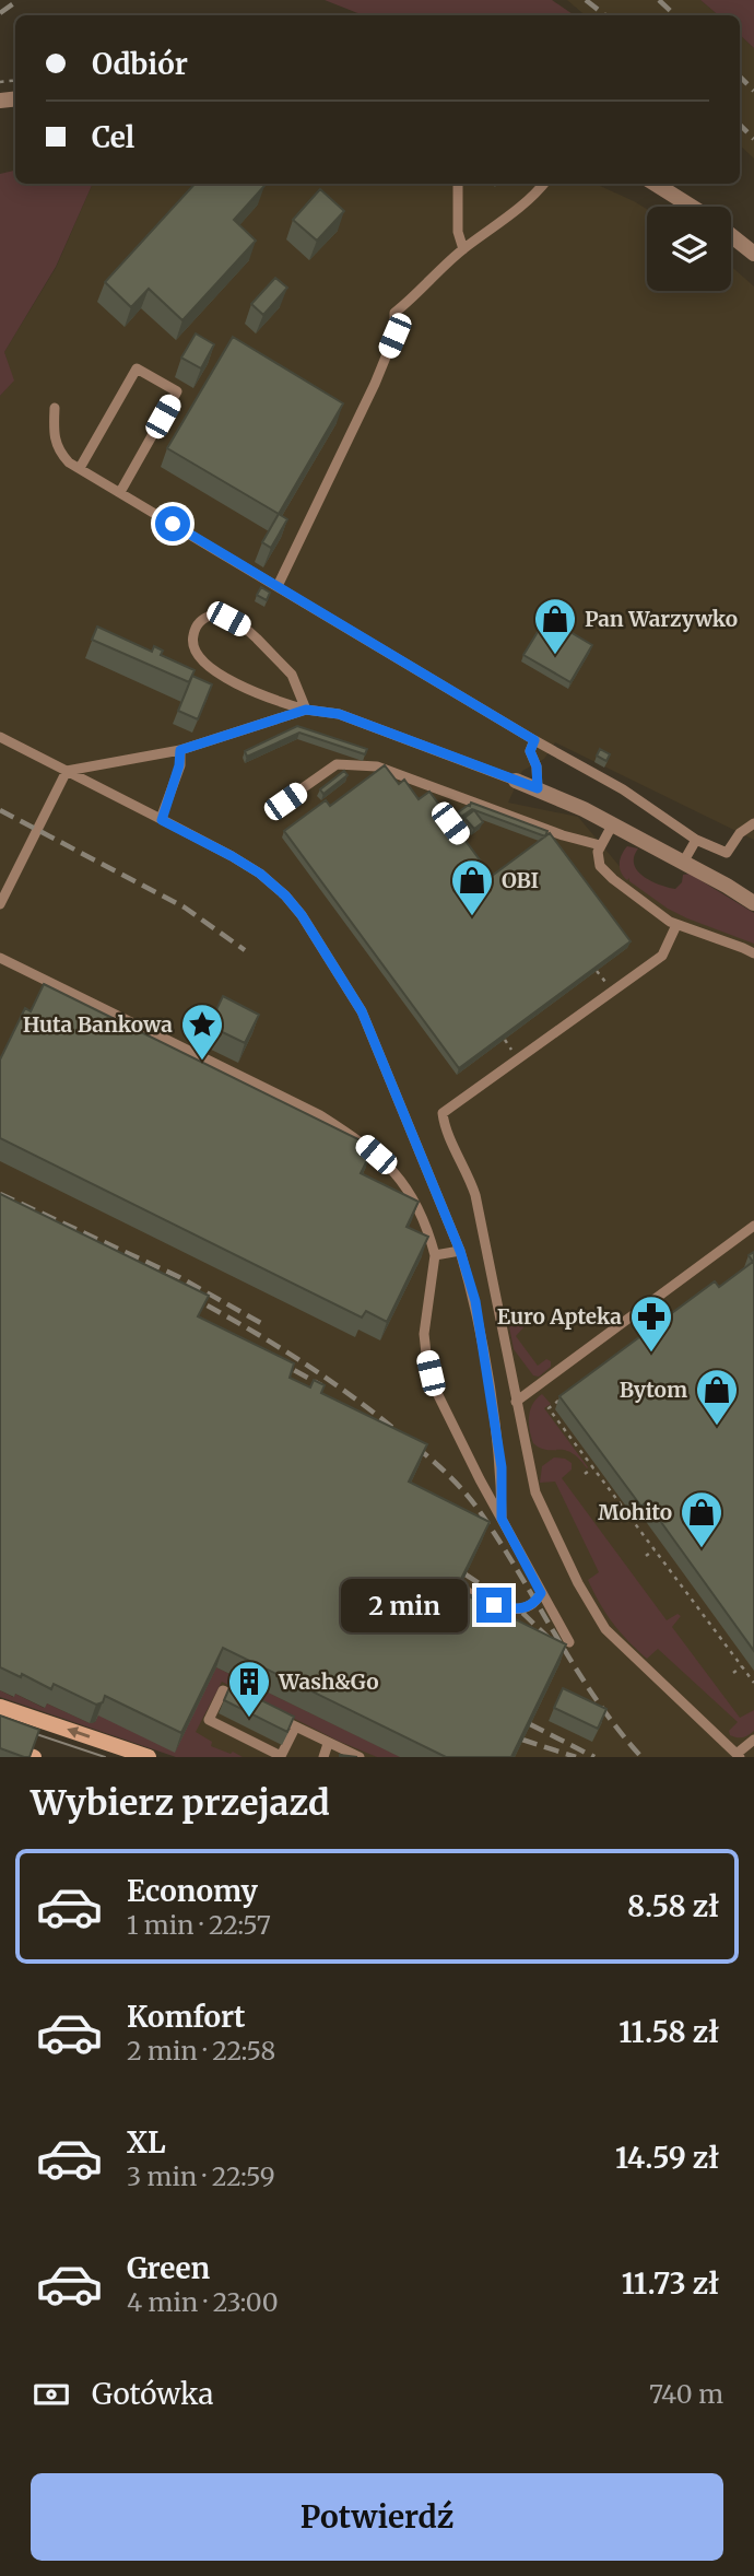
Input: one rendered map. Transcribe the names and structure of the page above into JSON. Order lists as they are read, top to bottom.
{
  "places": {
    "shop": [
      "Pan Warzywko",
      "OBI",
      "Bytom",
      "Mohito"
    ],
    "place": ["Huta Bankowa"],
    "pharmacy": ["Euro Apteka"],
    "building": ["Wash&Go"]
  },
  "page": {
    "banner": ["Odbiór", "Cel"],
    "bubble": "2 min",
    "heading": "Wybierz przejazd",
    "list": [
      {
        "name": "Economy",
        "note": "1 min · 22:57",
        "value": "8.58 zł"
      },
      {
        "name": "Komfort",
        "note": "2 min · 22:58",
        "value": "11.58 zł"
      },
      {
        "name": "XL",
        "note": "3 min · 22:59",
        "value": "14.59 zł"
      },
      {
        "name": "Green",
        "note": "4 min · 23:00",
        "value": "11.73 zł"
      }
    ],
    "pay": ["Gotówka", "740 m"],
    "buttons": "Potwierdź"
  }
}
